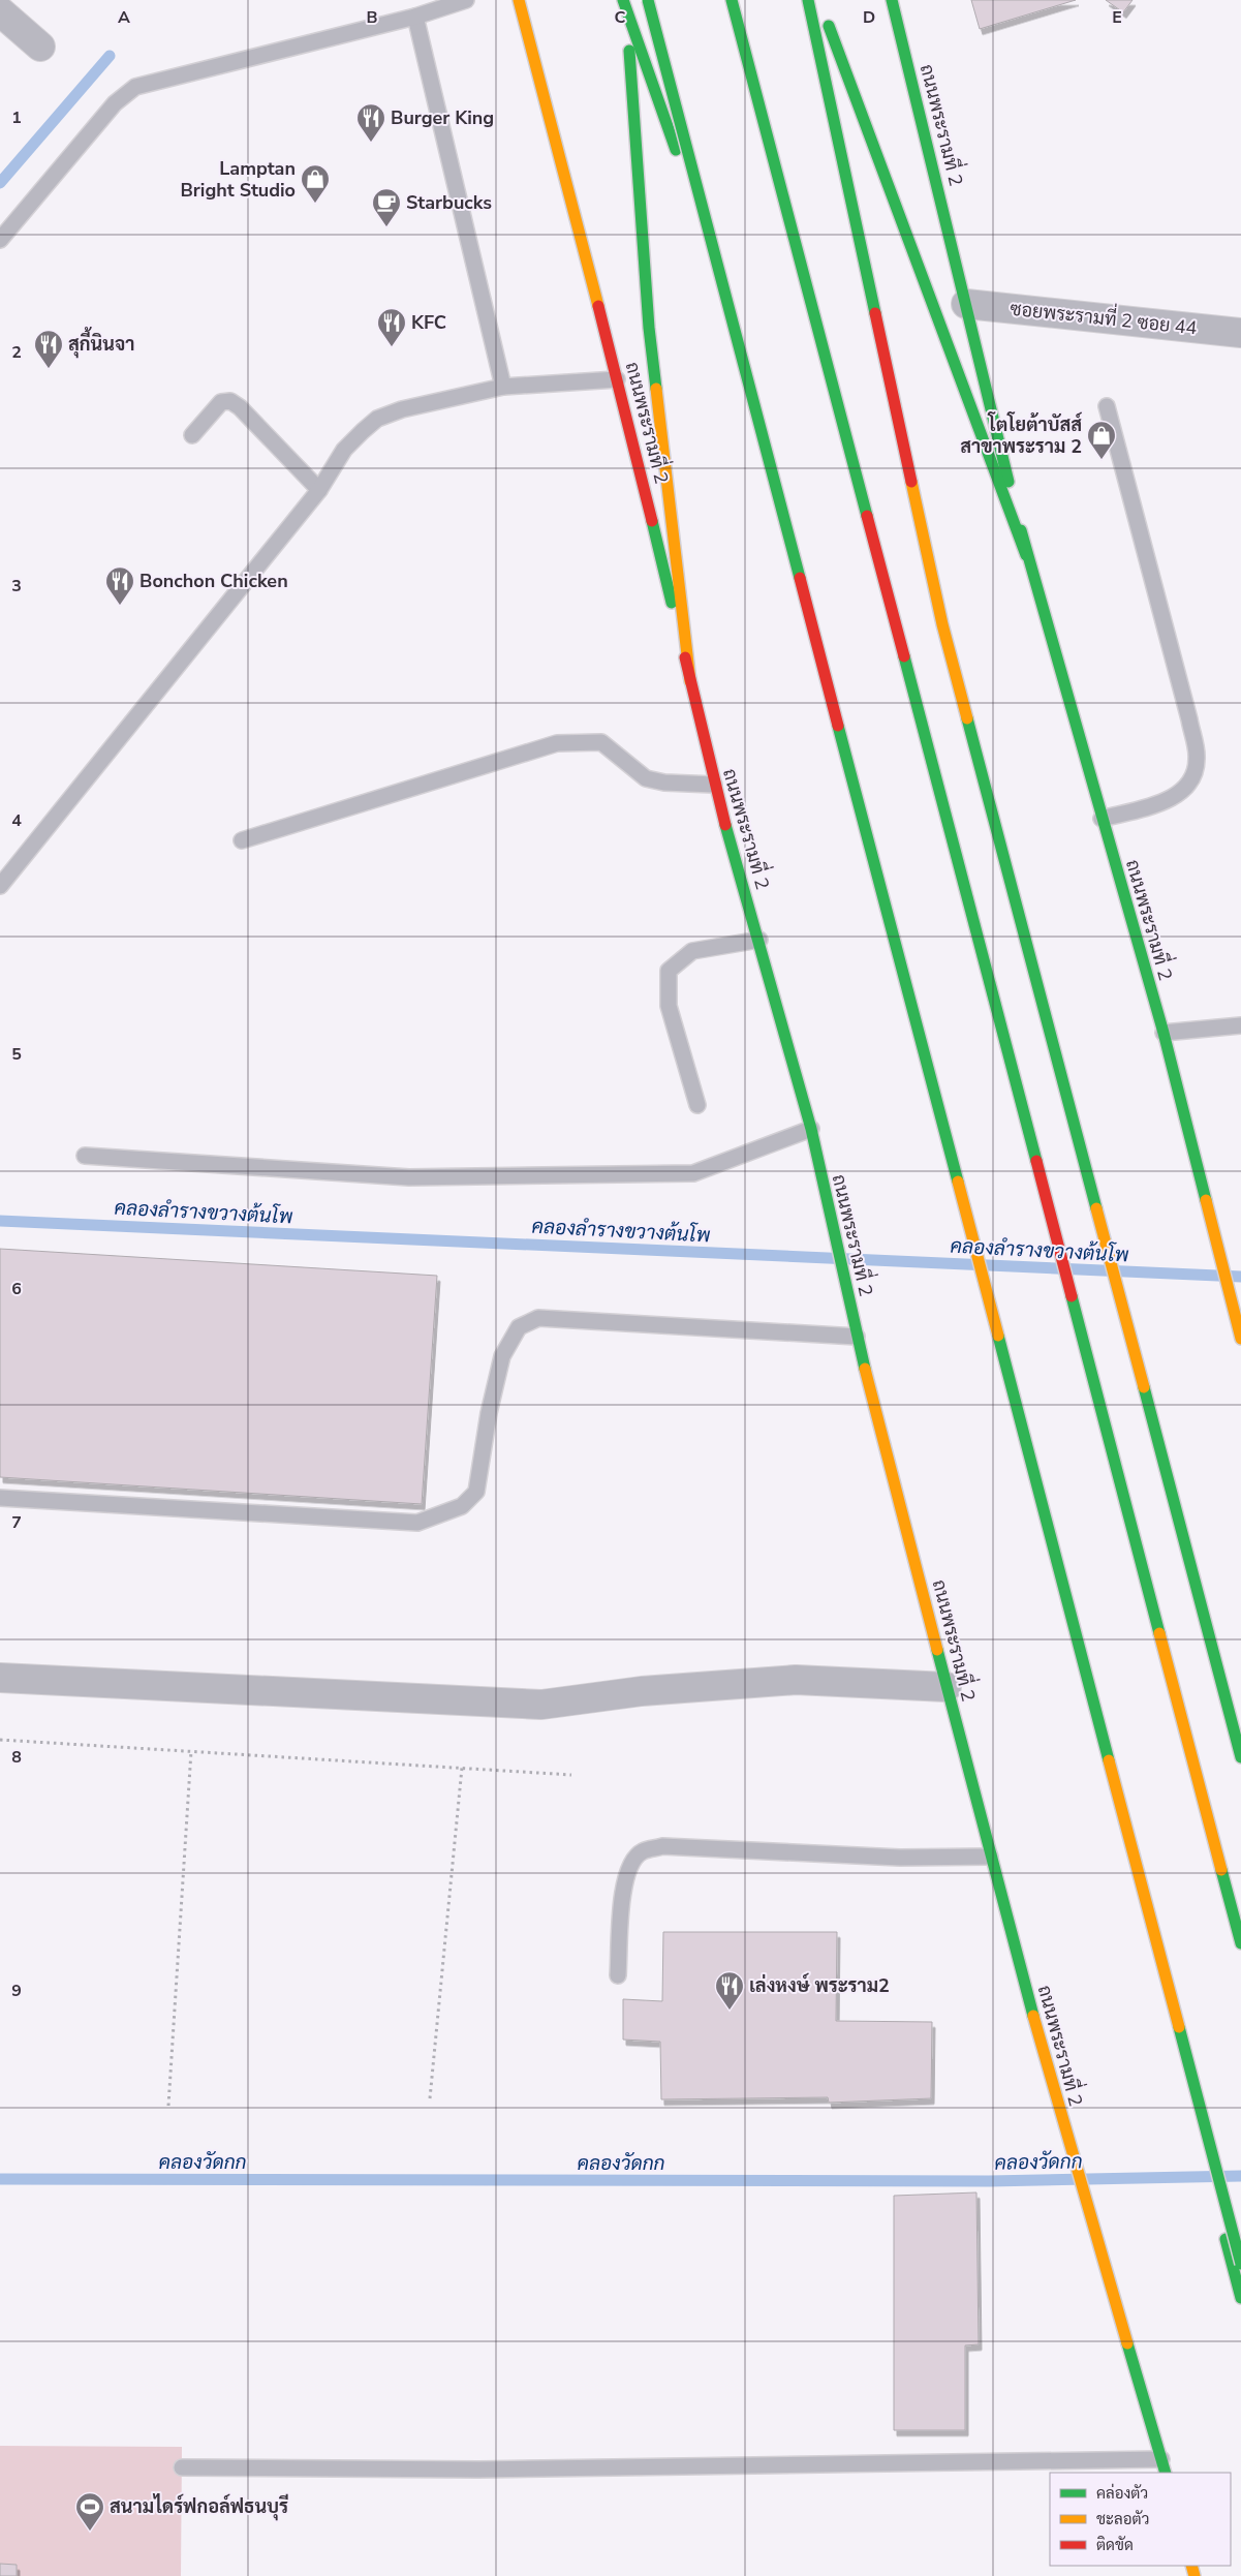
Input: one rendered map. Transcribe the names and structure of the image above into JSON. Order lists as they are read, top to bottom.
{
  "streets": {
    "main road": ["ถนนพระรามที่ 2"],
    "street": ["ซอยพระรามที่ 2 ซอย 44"]
  },
  "crossings": [
    ["ถนนพระรามที่ 2", "ซอยพระรามที่ 2 ซอย 44"]
  ],
  "water": ["คลองลำรางขวางต้นโพ", "คลองวัดกก"],
  "places": {
    "restaurant": [
      "Burger King",
      "KFC",
      "สุกี้นินจา",
      "Bonchon Chicken",
      "เล่งหงษ์ พระราม2"
    ],
    "shop": ["Lamptan Bright Studio", "โตโยต้าบัสส์ สาขาพระราม 2"],
    "cafe": ["Starbucks"],
    "sports": ["สนามไดร์ฟกอล์ฟธนบุรี"]
  },
  "legend": ["คล่องตัว", "ชะลอตัว", "ติดขัด"],
  "grid": {
    "columns": [
      "A",
      "B",
      "C",
      "D",
      "E"
    ],
    "rows": [
      "1",
      "2",
      "3",
      "4",
      "5",
      "6",
      "7",
      "8",
      "9"
    ]
  }
}
